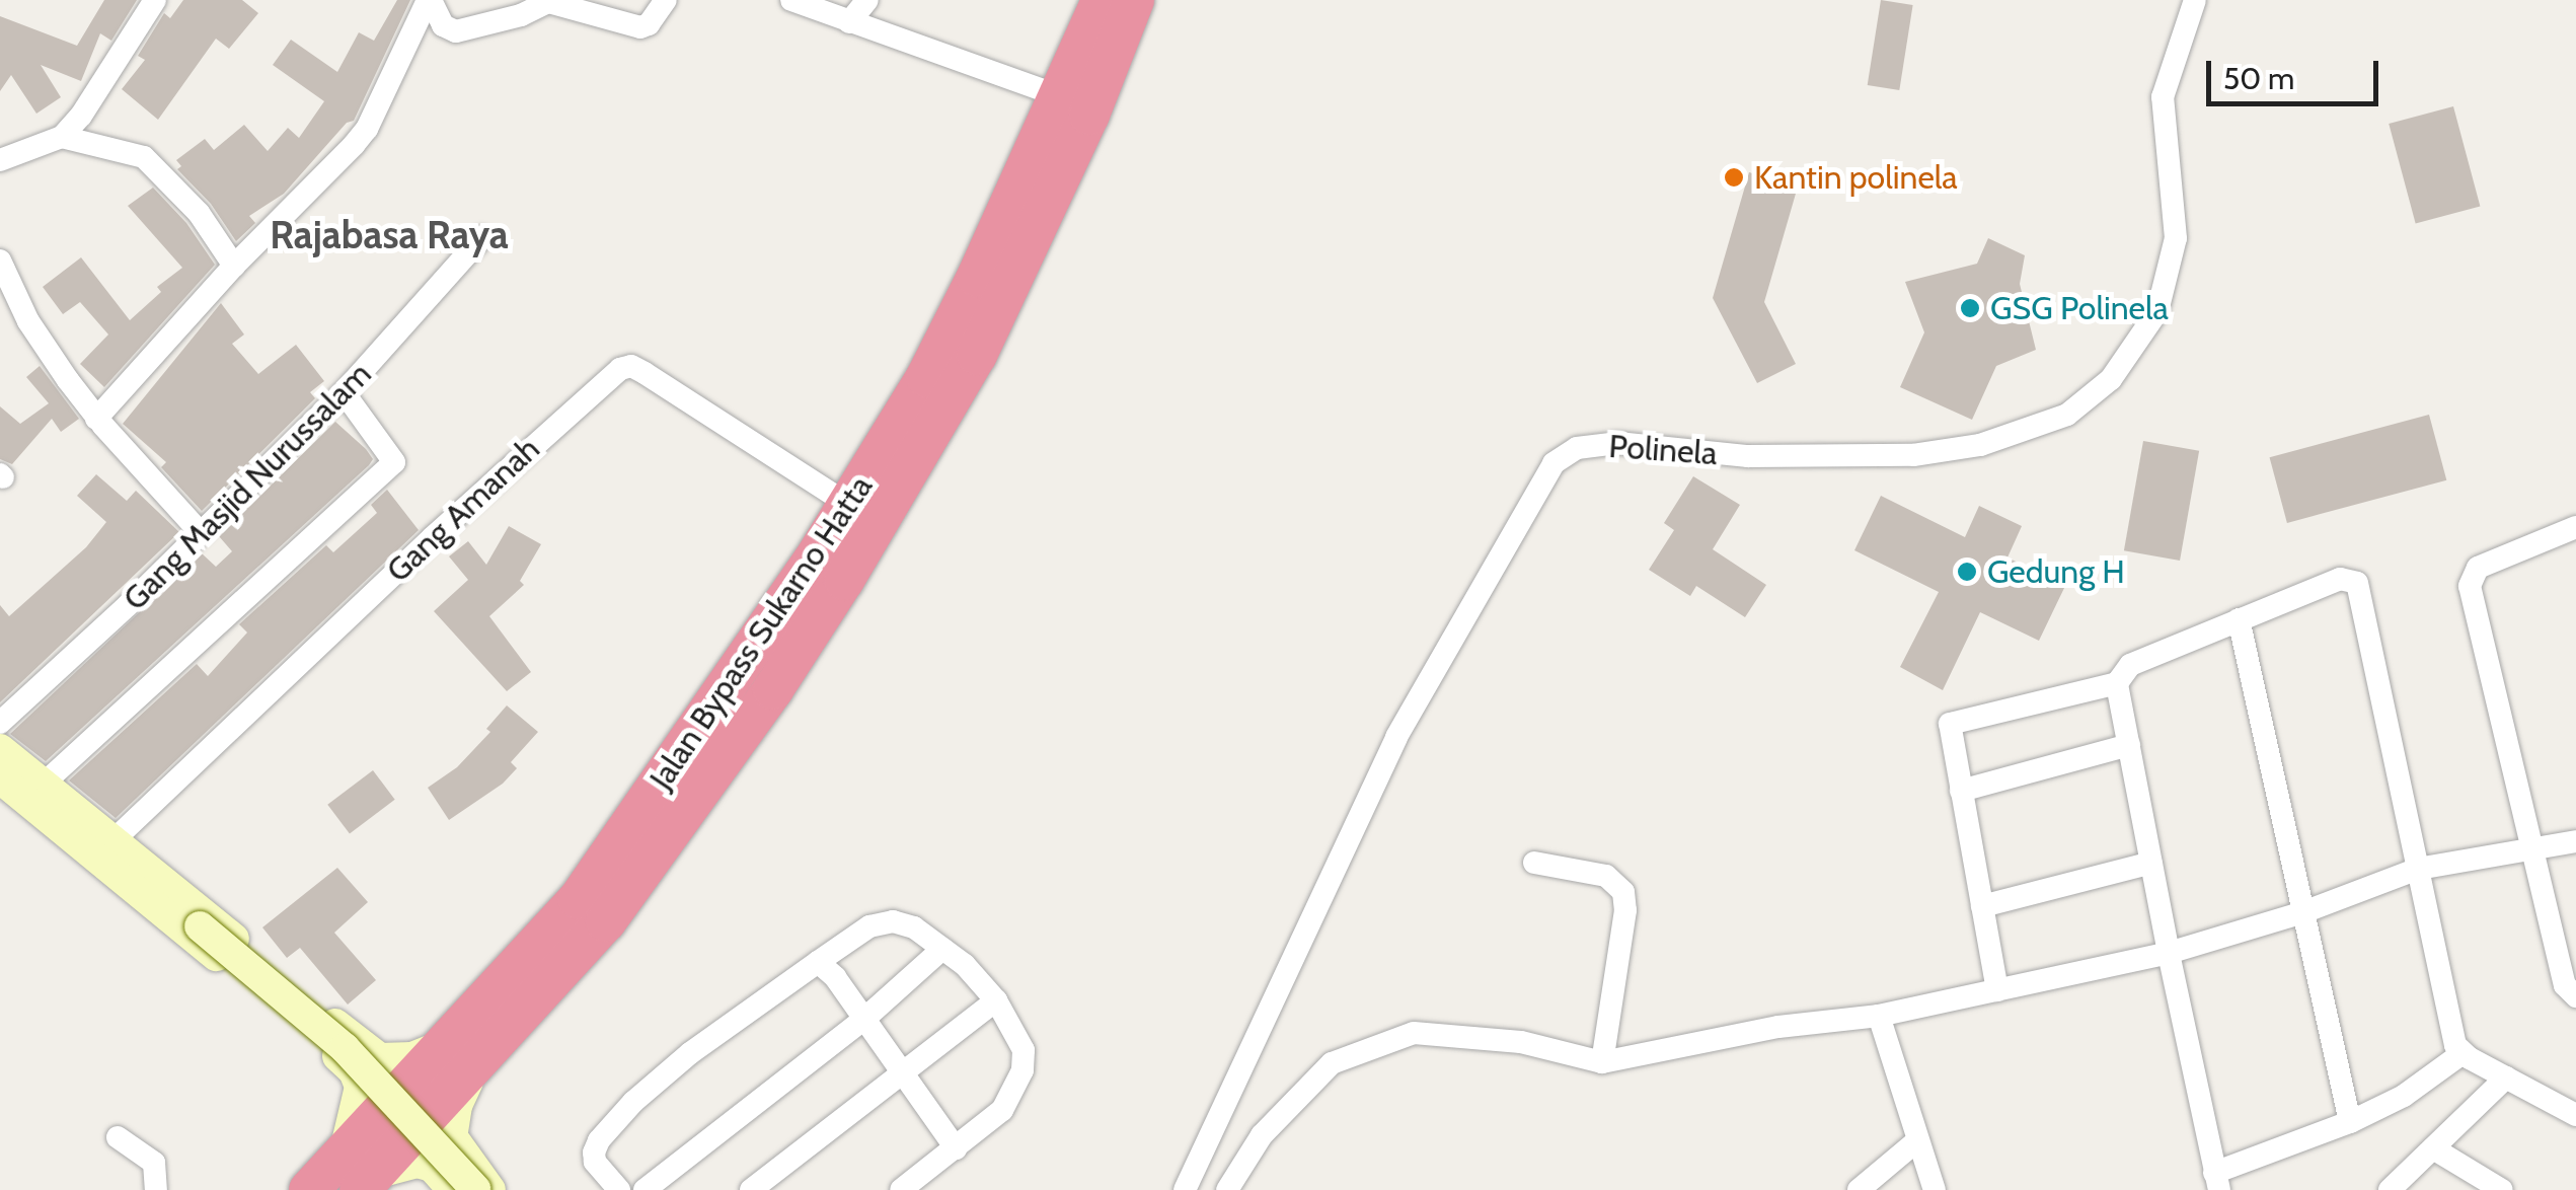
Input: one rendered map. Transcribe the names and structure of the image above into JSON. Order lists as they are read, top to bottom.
{
  "streets": {
    "highway": ["Jalan Bypass Sukarno Hatta"],
    "street": ["Polinela", "Gang Masjid Nurussalam", "Gang Amanah"]
  },
  "crossings": [
    ["Gang Amanah", "Jalan Bypass Sukarno Hatta"]
  ],
  "districts": ["Rajabasa Raya"],
  "places": ["Kantin polinela", "GSG Polinela", "Gedung H"],
  "scale_bar": "50 m"
}
